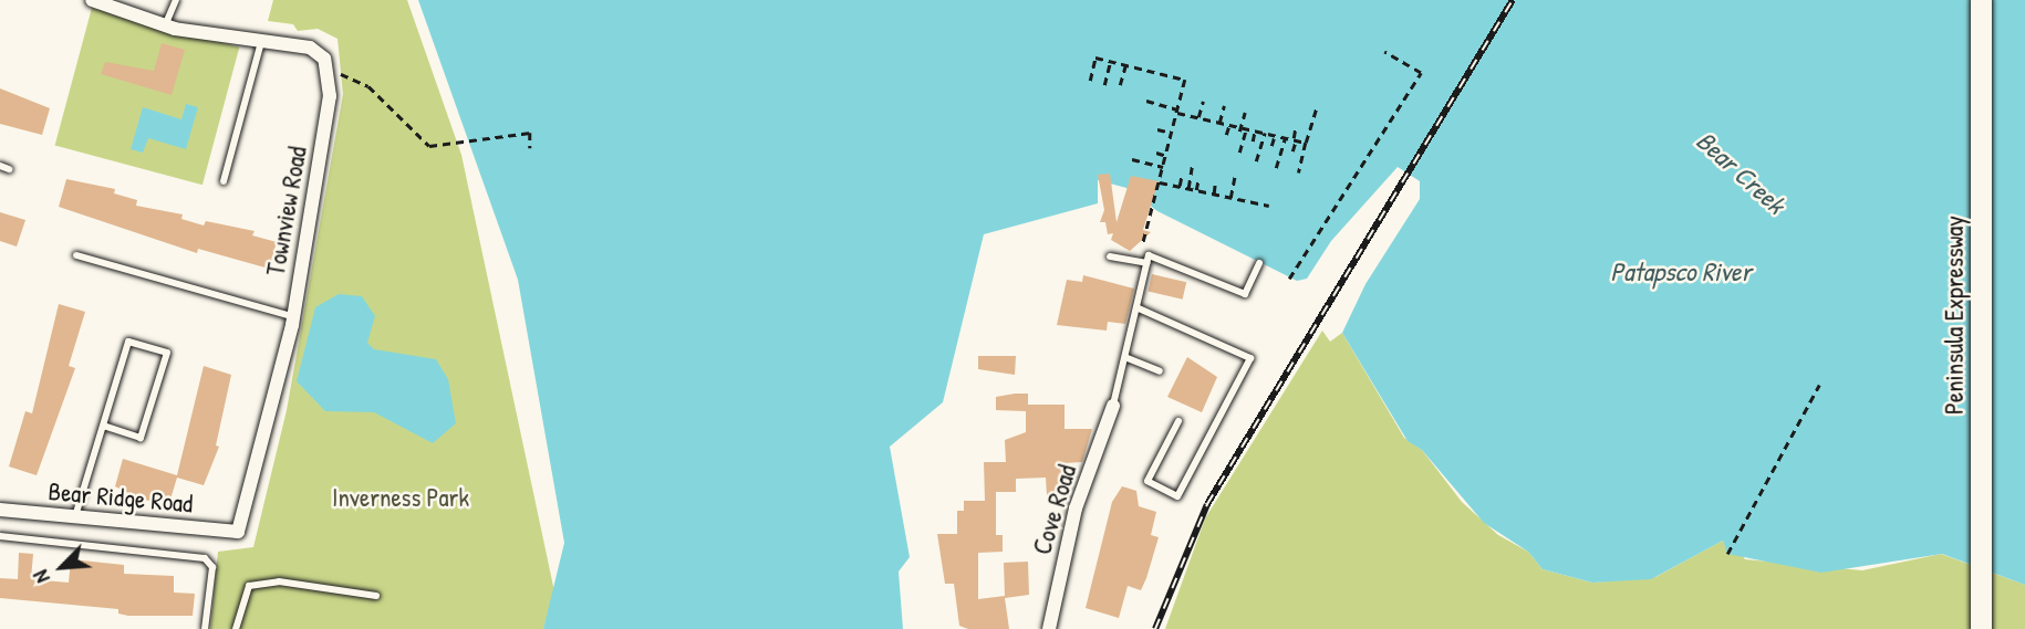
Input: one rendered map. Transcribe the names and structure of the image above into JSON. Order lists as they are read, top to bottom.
{
  "streets": {
    "main road": ["Peninsula Expressway"],
    "street": ["Townview Road", "Bear Ridge Road", "Cove Road"]
  },
  "crossings": [
    ["Townview Road", "Bear Ridge Road"]
  ],
  "water": ["Bear Creek", "Patapsco River"],
  "parks": ["Inverness Park"],
  "north": "bottom left"
}
